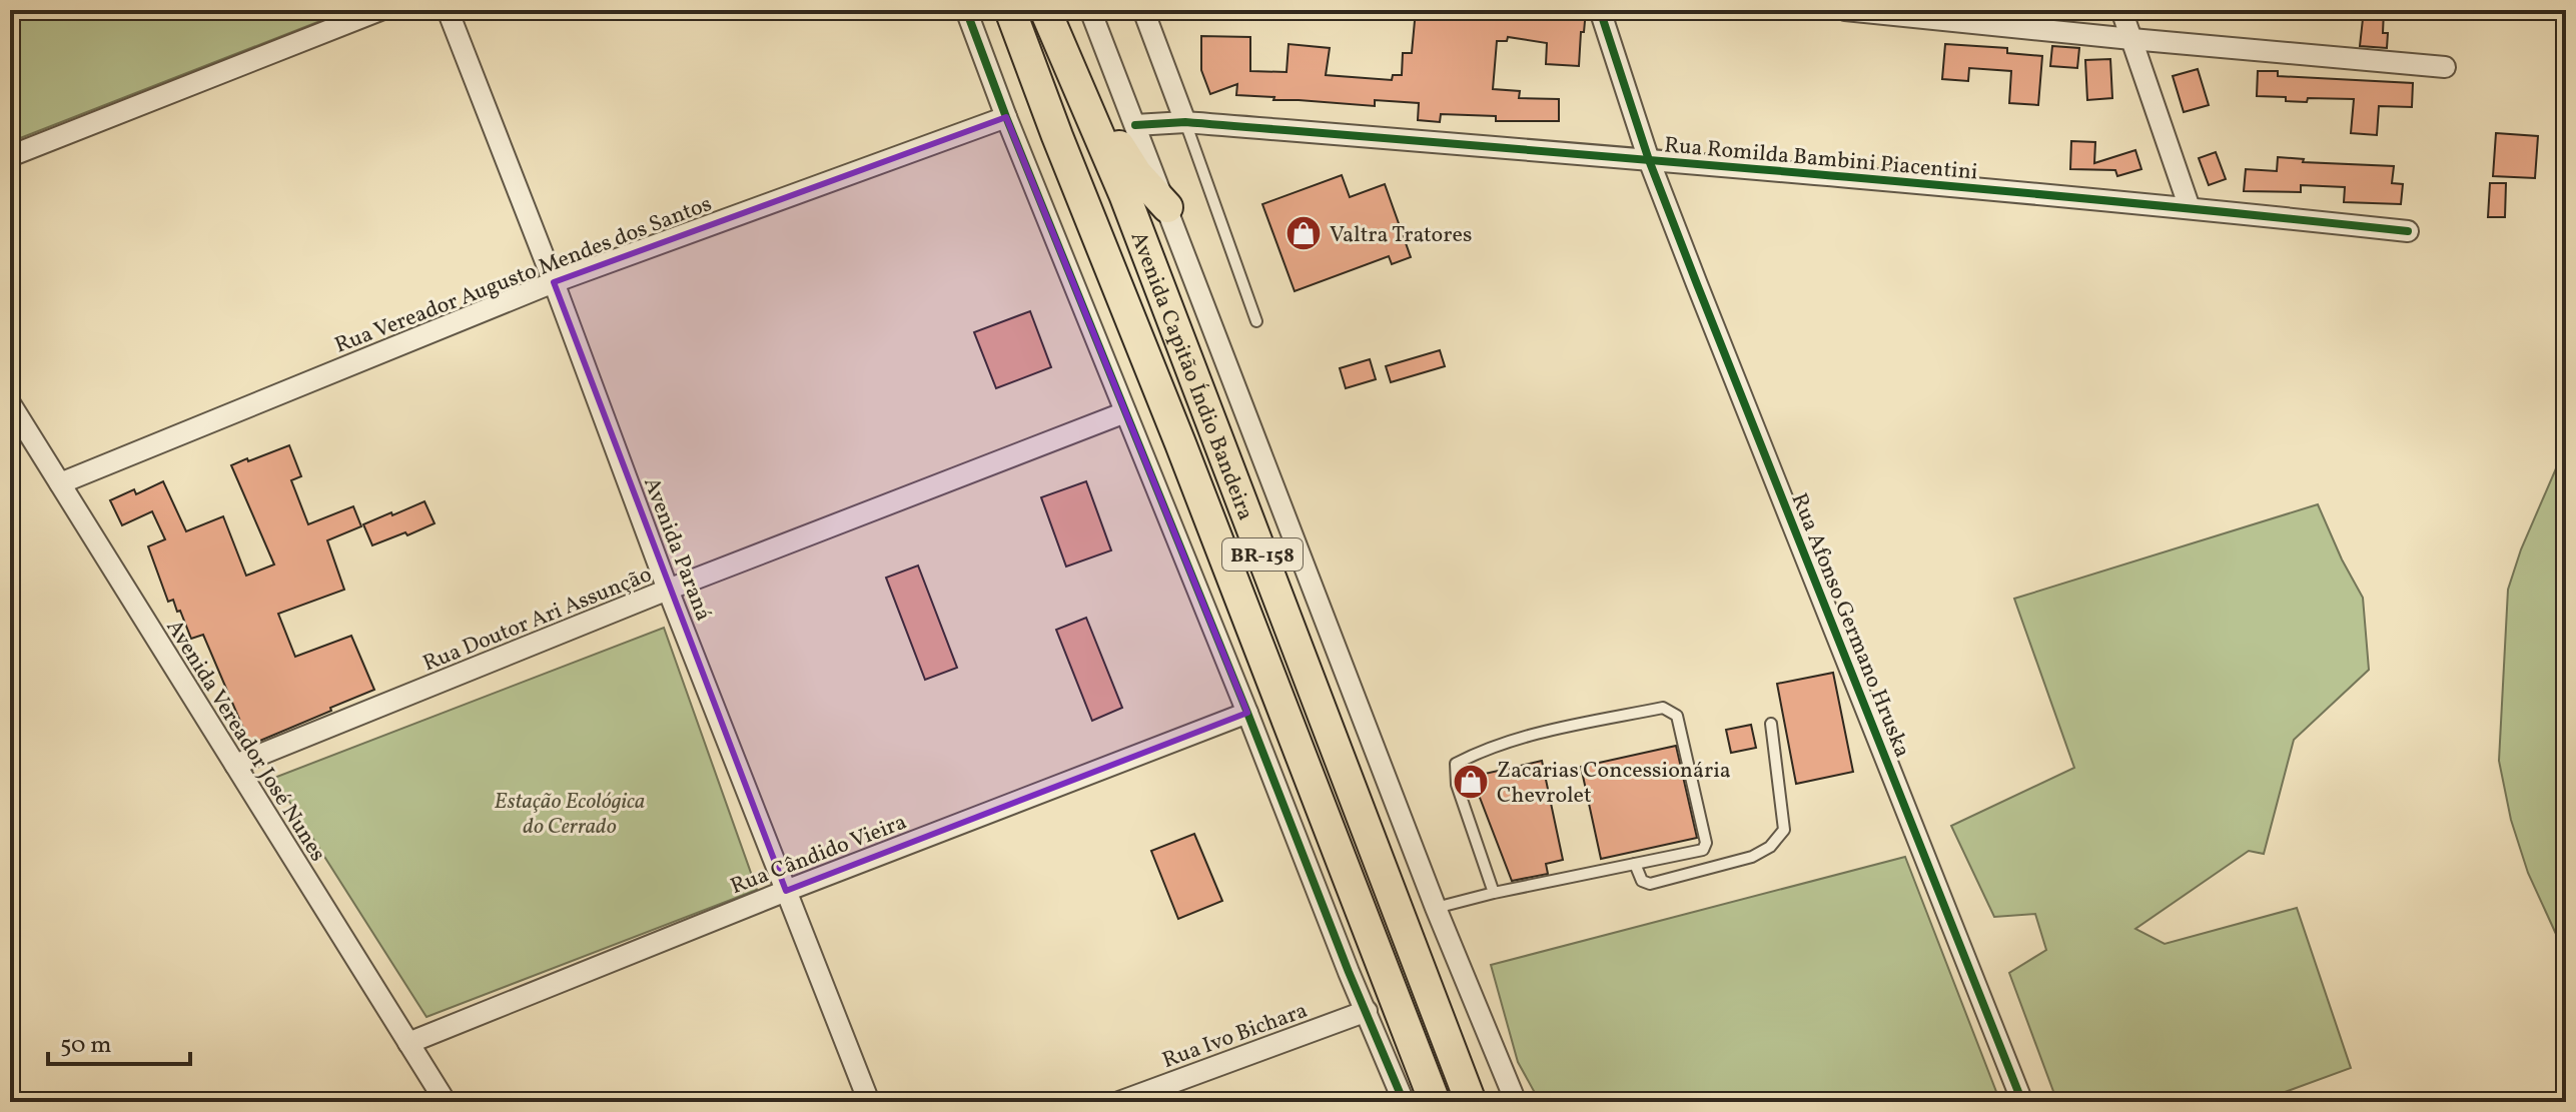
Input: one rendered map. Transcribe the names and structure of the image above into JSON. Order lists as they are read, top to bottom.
{
  "streets": {
    "main road": ["Avenida Capitão Índio Bandeira", "BR-158"],
    "street": [
      "Rua Romilda Bambini Piacentini",
      "Rua Vereador Augusto Mendes dos Santos",
      "Avenida Paraná",
      "Rua Doutor Ari Assunção",
      "Rua Afonso Germano Hruska",
      "Avenida Vereador José Nunes",
      "Rua Cândido Vieira",
      "Rua Ivo Bichara"
    ]
  },
  "crossings": [
    ["Rua Romilda Bambini Piacentini", "Rua Afonso Germano Hruska"],
    ["Rua Vereador Augusto Mendes dos Santos", "Avenida Paraná"],
    ["Rua Vereador Augusto Mendes dos Santos", "Avenida Vereador José Nunes"],
    ["Avenida Paraná", "Rua Doutor Ari Assunção"],
    ["Avenida Paraná", "Rua Cândido Vieira"],
    ["Rua Doutor Ari Assunção", "Avenida Vereador José Nunes"],
    ["Avenida Vereador José Nunes", "Rua Cândido Vieira"]
  ],
  "parks": ["Estação Ecológica do Cerrado"],
  "places": {
    "shop": ["Valtra Tratores", "Zacarias Concessionária Chevrolet"]
  },
  "scale_bar": "50 m"
}
